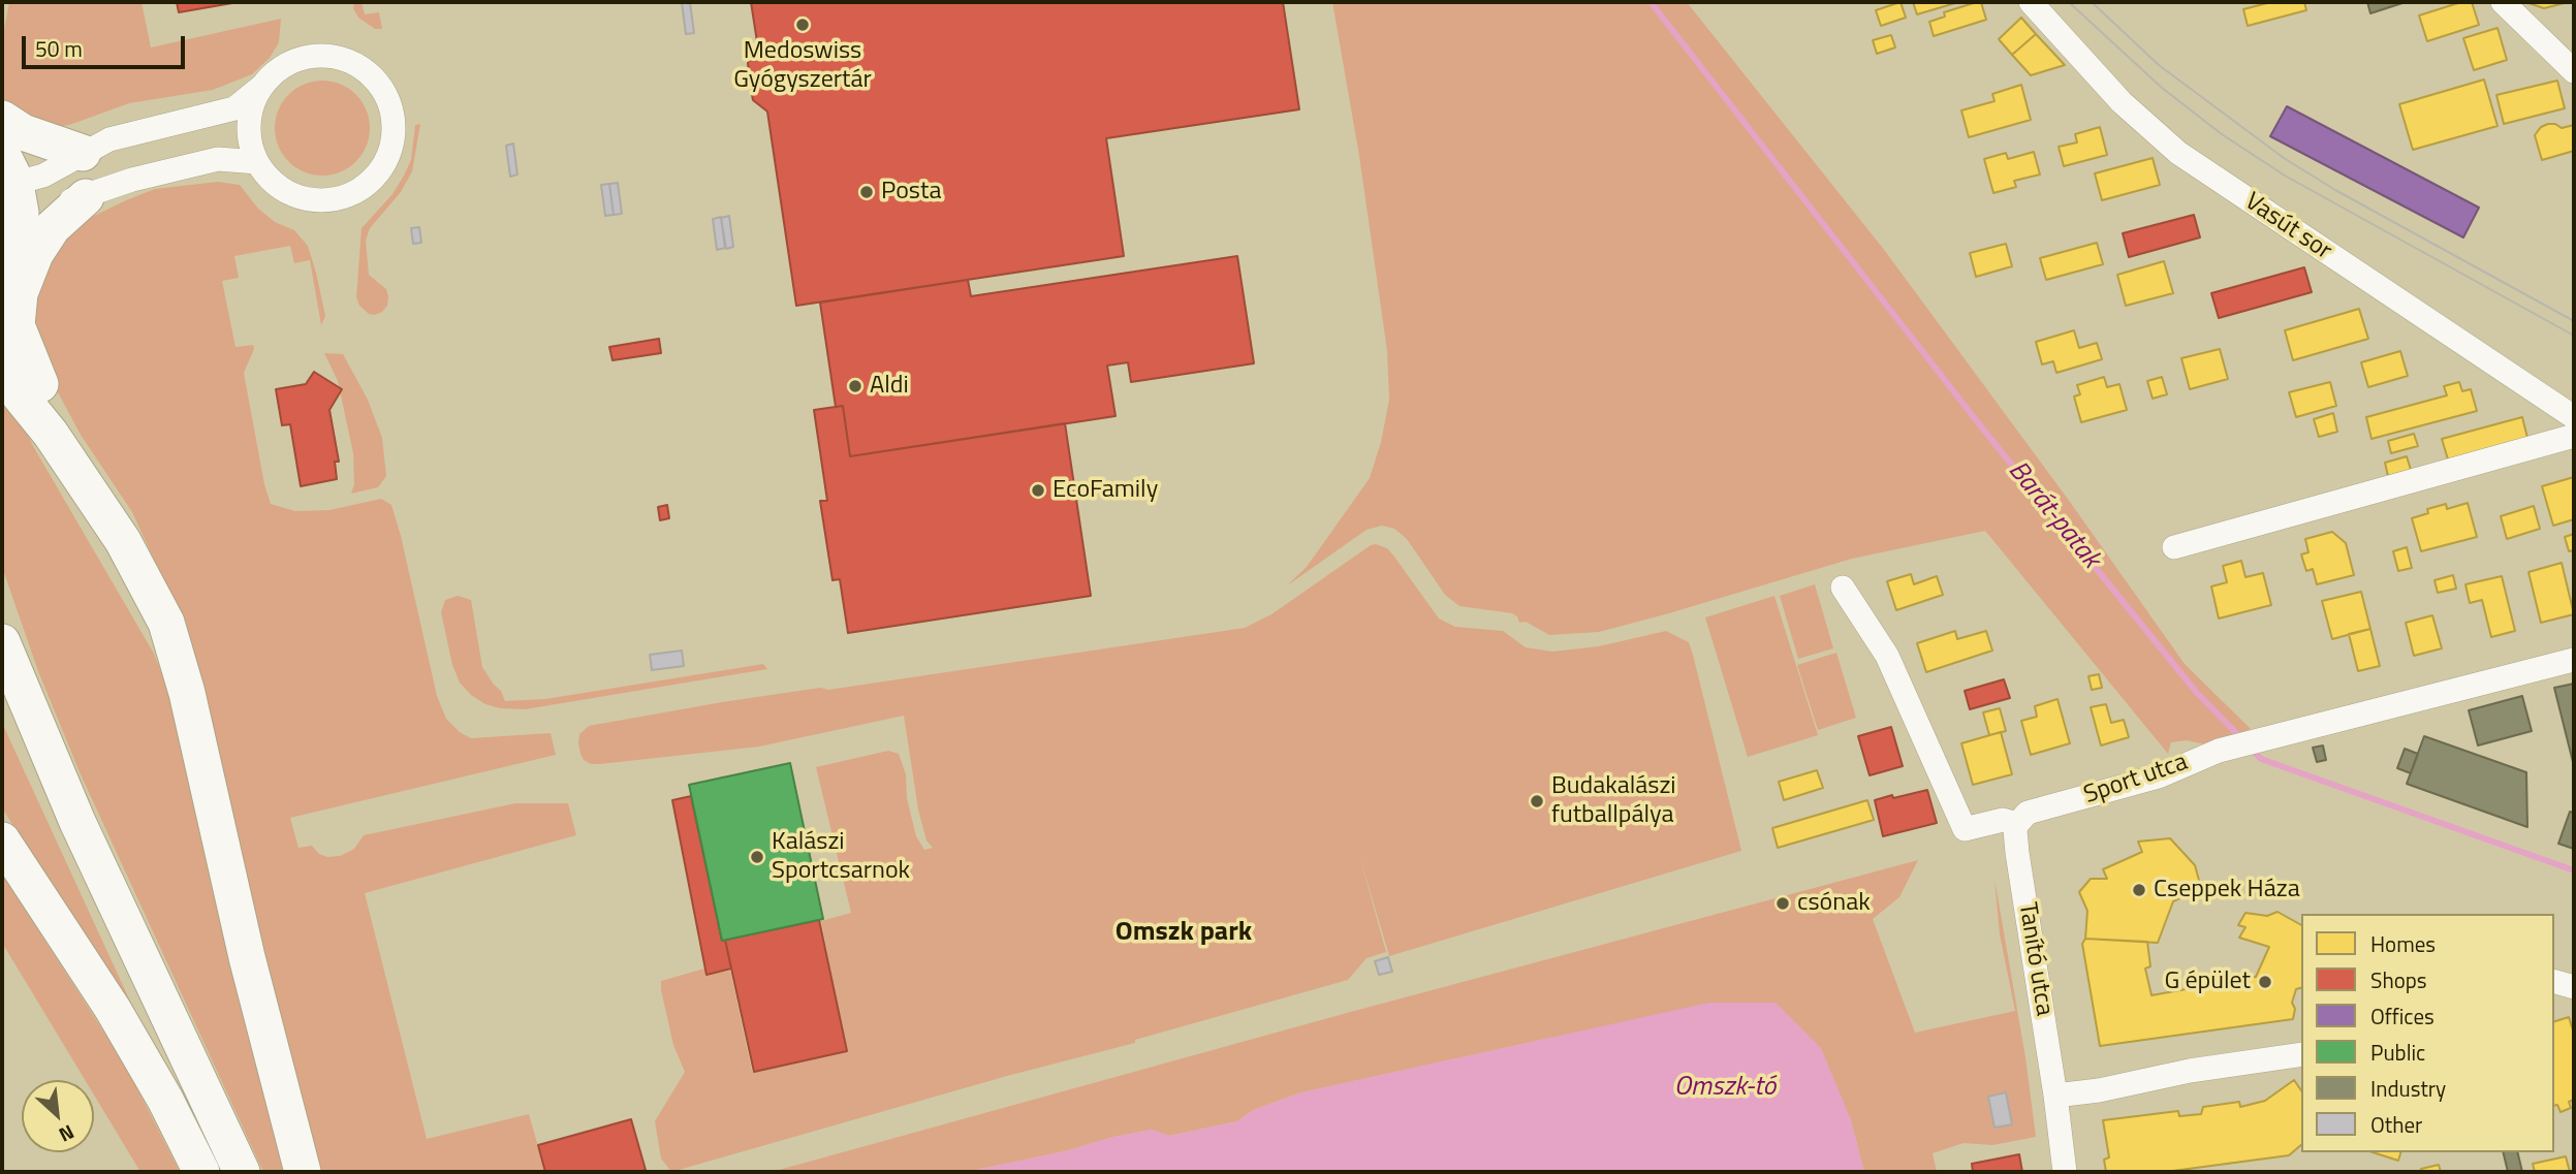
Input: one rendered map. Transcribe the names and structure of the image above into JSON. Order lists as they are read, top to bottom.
{
  "streets": {
    "street": ["Vasút sor", "Sport utca", "Tanító utca"]
  },
  "crossings": [
    ["Sport utca", "Tanító utca"]
  ],
  "districts": ["Omszk park"],
  "water": ["Barát-patak", "Omszk-tó"],
  "places": [
    "Medoswiss Gyógyszertár",
    "Posta",
    "Aldi",
    "EcoFamily",
    "Budakalászi futballpálya",
    "Kalászi Sportcsarnok",
    "Cseppek Háza",
    "csónak",
    "G épület"
  ],
  "legend": [
    "Homes",
    "Shops",
    "Offices",
    "Public",
    "Industry",
    "Other"
  ],
  "scale_bar": "50 m",
  "north": "bottom right"
}
